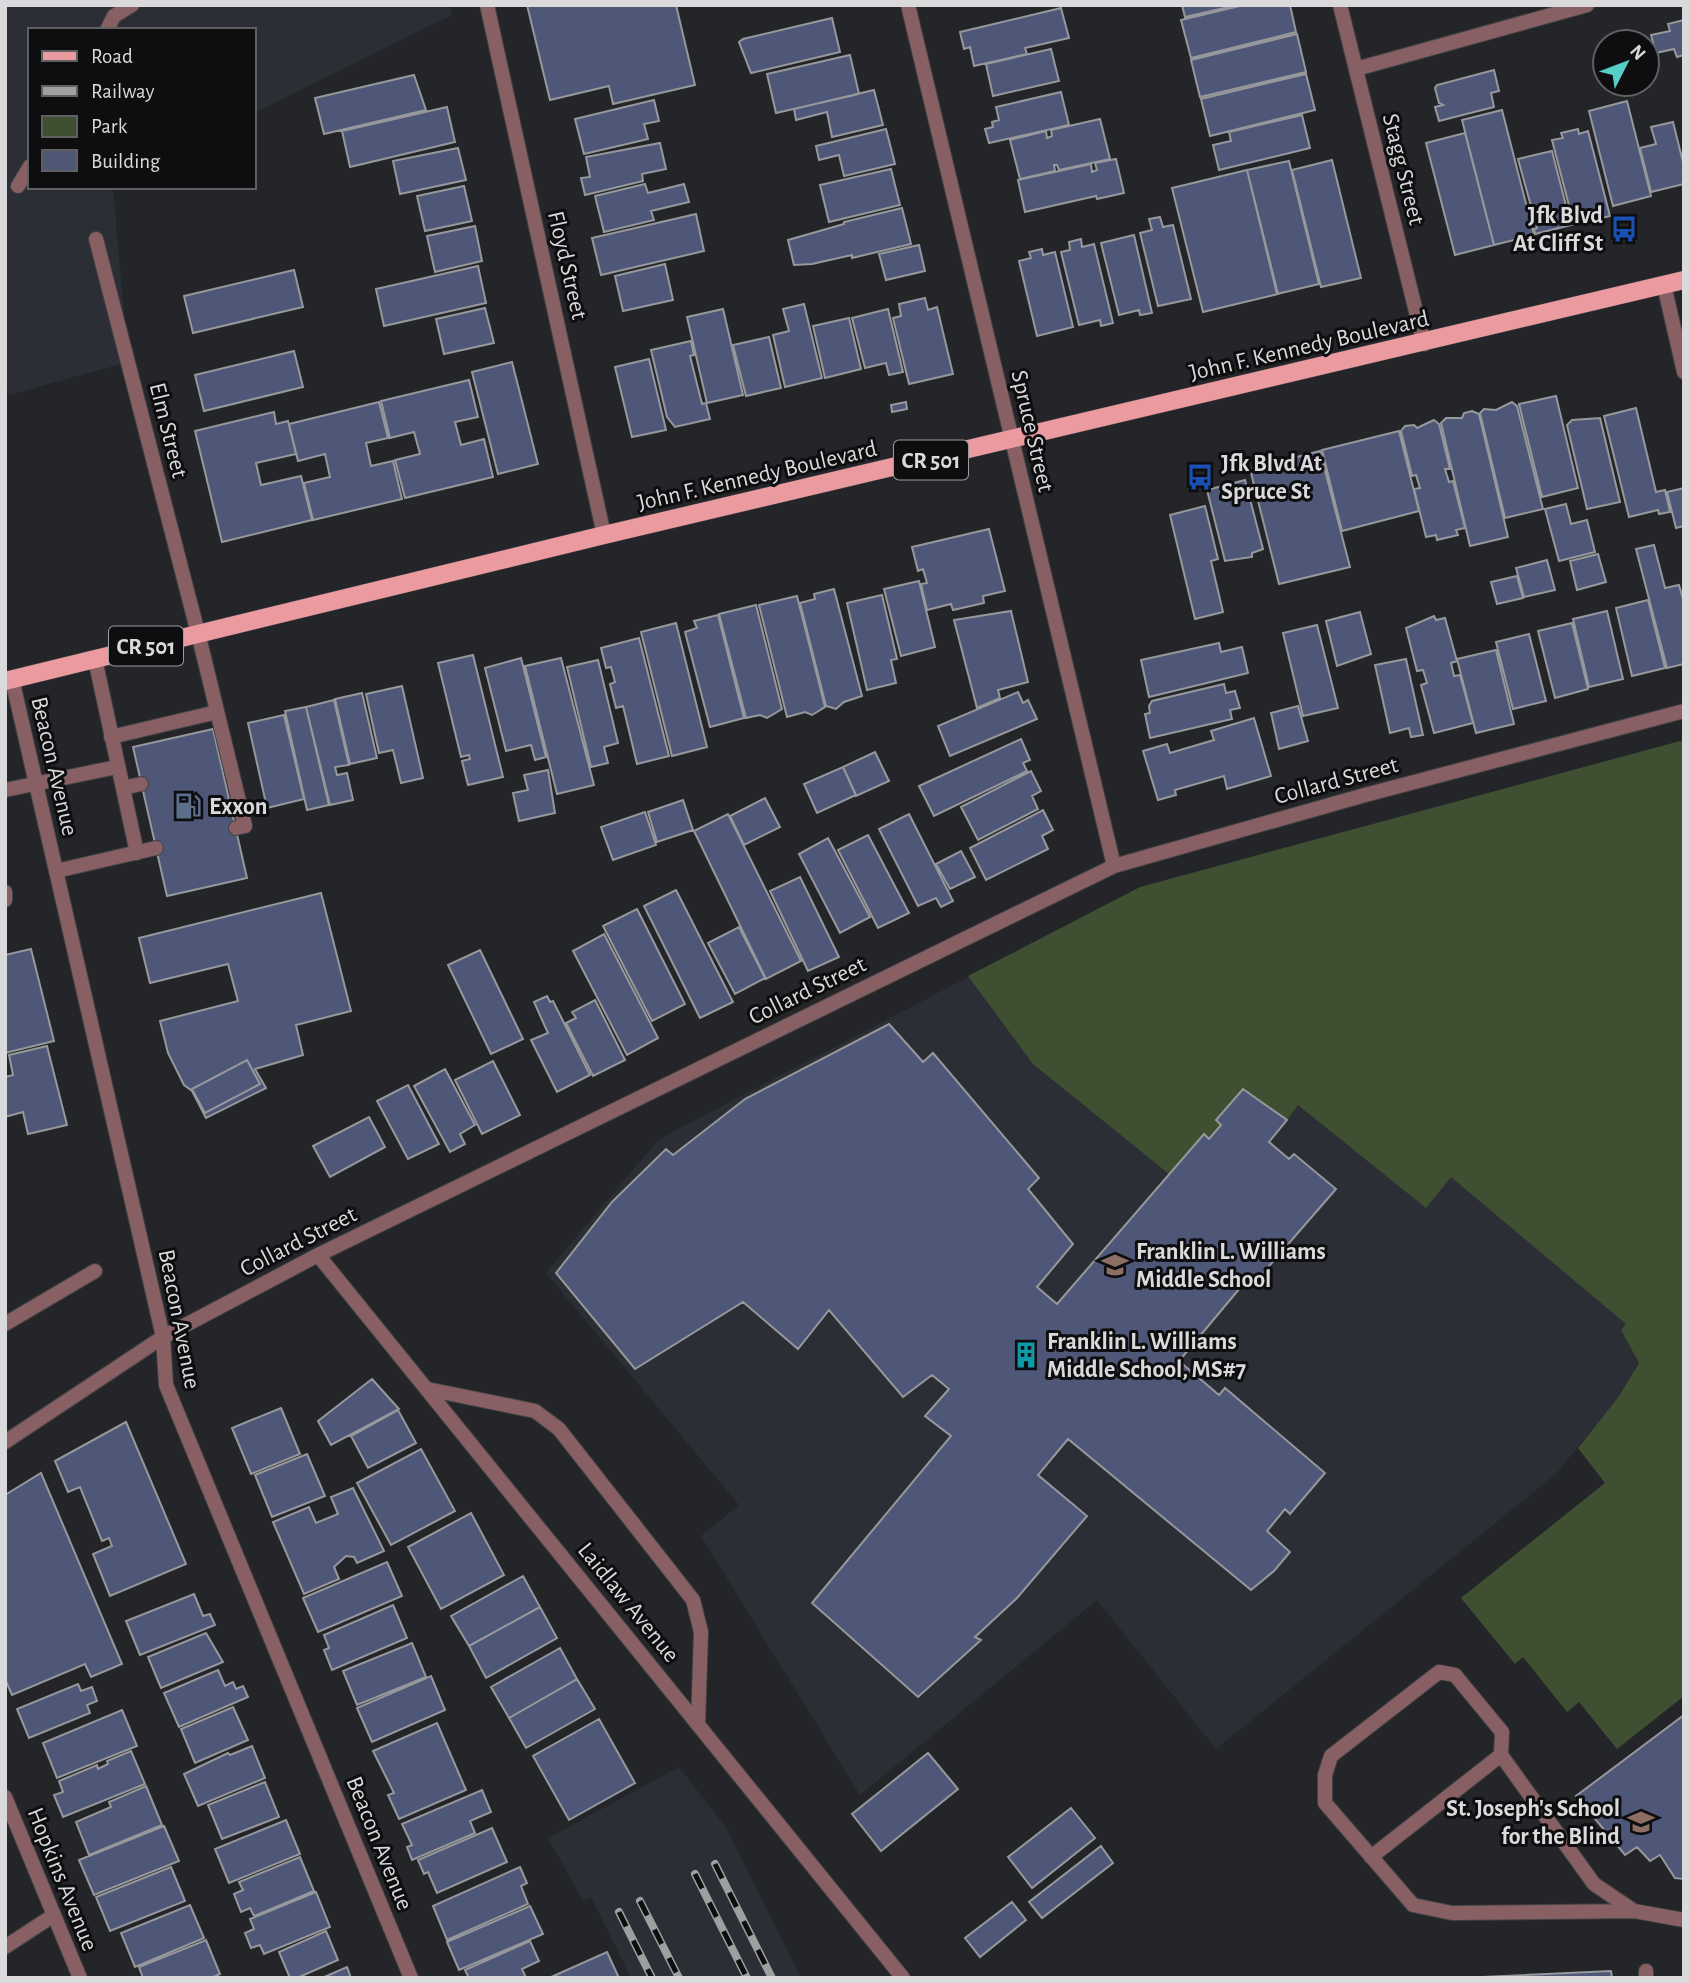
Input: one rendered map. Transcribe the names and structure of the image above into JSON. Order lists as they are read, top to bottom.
{
  "streets": {
    "main road": ["John F. Kennedy Boulevard", "CR 501"],
    "street": [
      "Stagg Street",
      "Floyd Street",
      "Elm Street",
      "Spruce Street",
      "Beacon Avenue",
      "Collard Street",
      "Laidlaw Avenue",
      "Hopkins Avenue"
    ]
  },
  "crossings": [
    ["Stagg Street", "John F. Kennedy Boulevard"],
    ["Floyd Street", "John F. Kennedy Boulevard"],
    ["John F. Kennedy Boulevard", "Elm Street"],
    ["John F. Kennedy Boulevard", "Spruce Street"],
    ["John F. Kennedy Boulevard", "Beacon Avenue"],
    ["Spruce Street", "Collard Street"],
    ["Beacon Avenue", "Collard Street"],
    ["Collard Street", "Laidlaw Avenue"]
  ],
  "places": {
    "bus stop": ["Jfk Blvd At Cliff St", "Jfk Blvd At Spruce St"],
    "fuel station": ["Exxon"],
    "school or university": ["Franklin L. Williams Middle School", "St. Joseph's School for the Blind"],
    "building": ["Franklin L. Williams Middle School, MS#7"]
  },
  "legend": [
    "Road",
    "Railway",
    "Park",
    "Building"
  ],
  "north": "top right"
}
